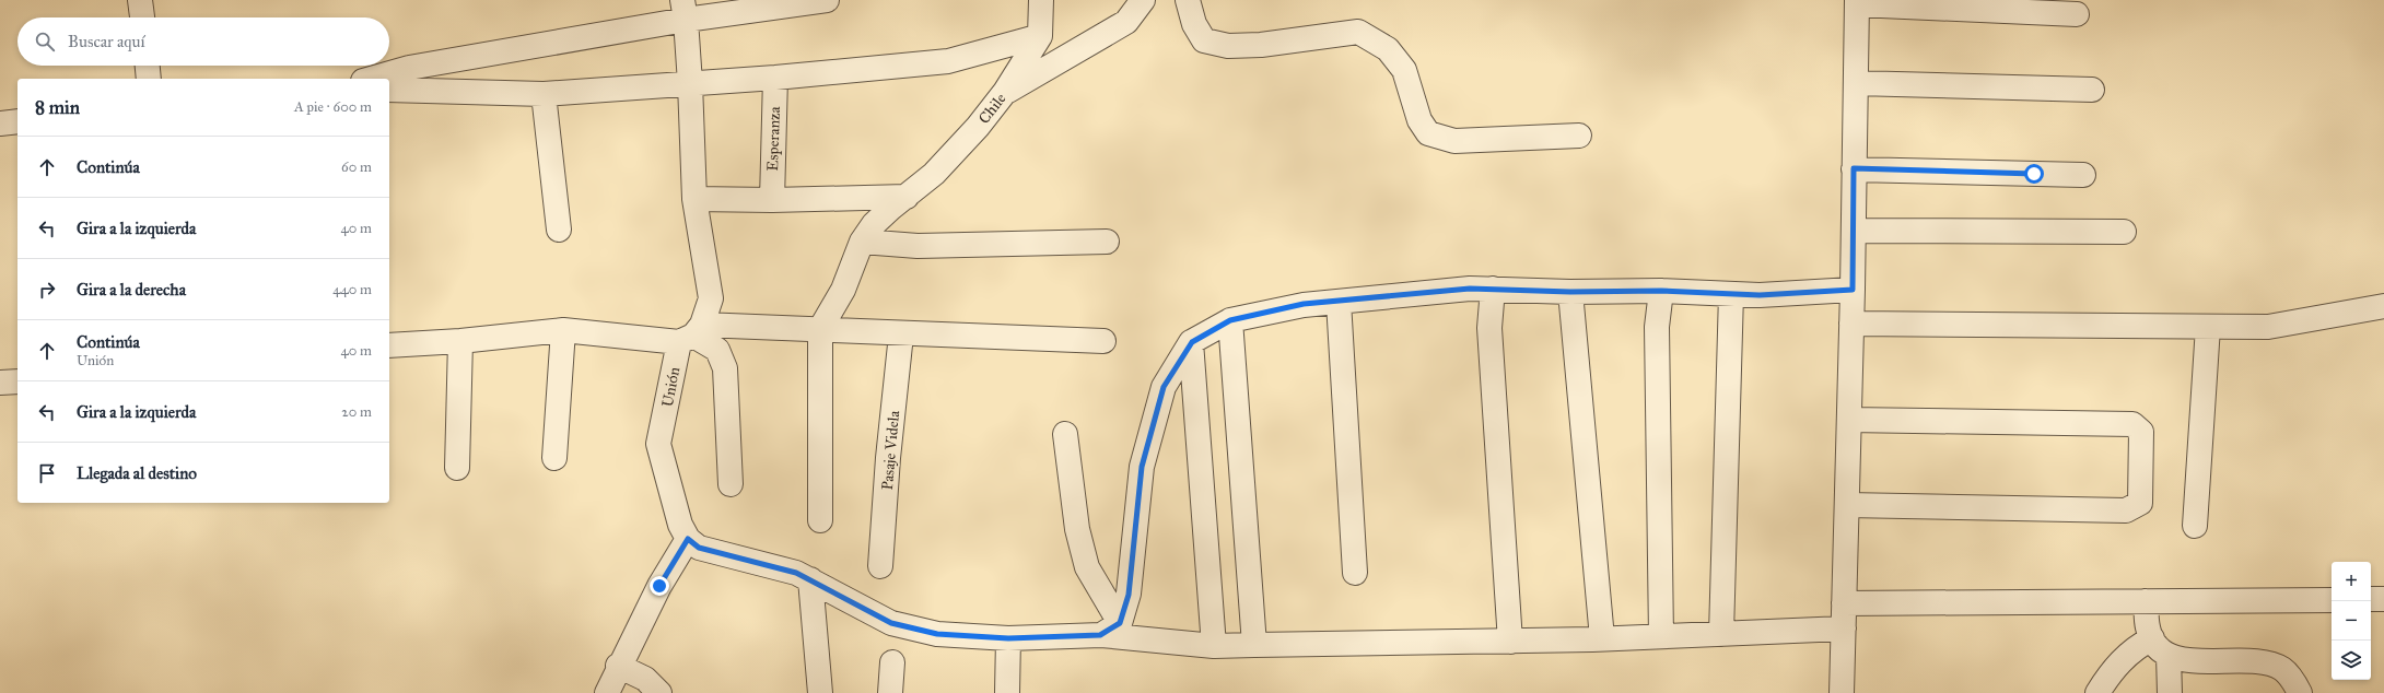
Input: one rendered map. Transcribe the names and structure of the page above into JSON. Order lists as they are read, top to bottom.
{
  "streets": {
    "street": [
      "Chile",
      "Esperanza",
      "Unión",
      "Pasaje Videla"
    ]
  },
  "page": {
    "search": "Buscar aquí",
    "heading": ["8 min", "A pie · 600 m"],
    "list": [
      ["Continúa", "60 m"],
      ["Gira a la izquierda", "40 m"],
      ["Gira a la derecha", "440 m"],
      ["Continúa", "Unión", "40 m"],
      ["Gira a la izquierda", "20 m"],
      "Llegada al destino"
    ],
    "map_buttons": ["+", "−"]
  }
}
